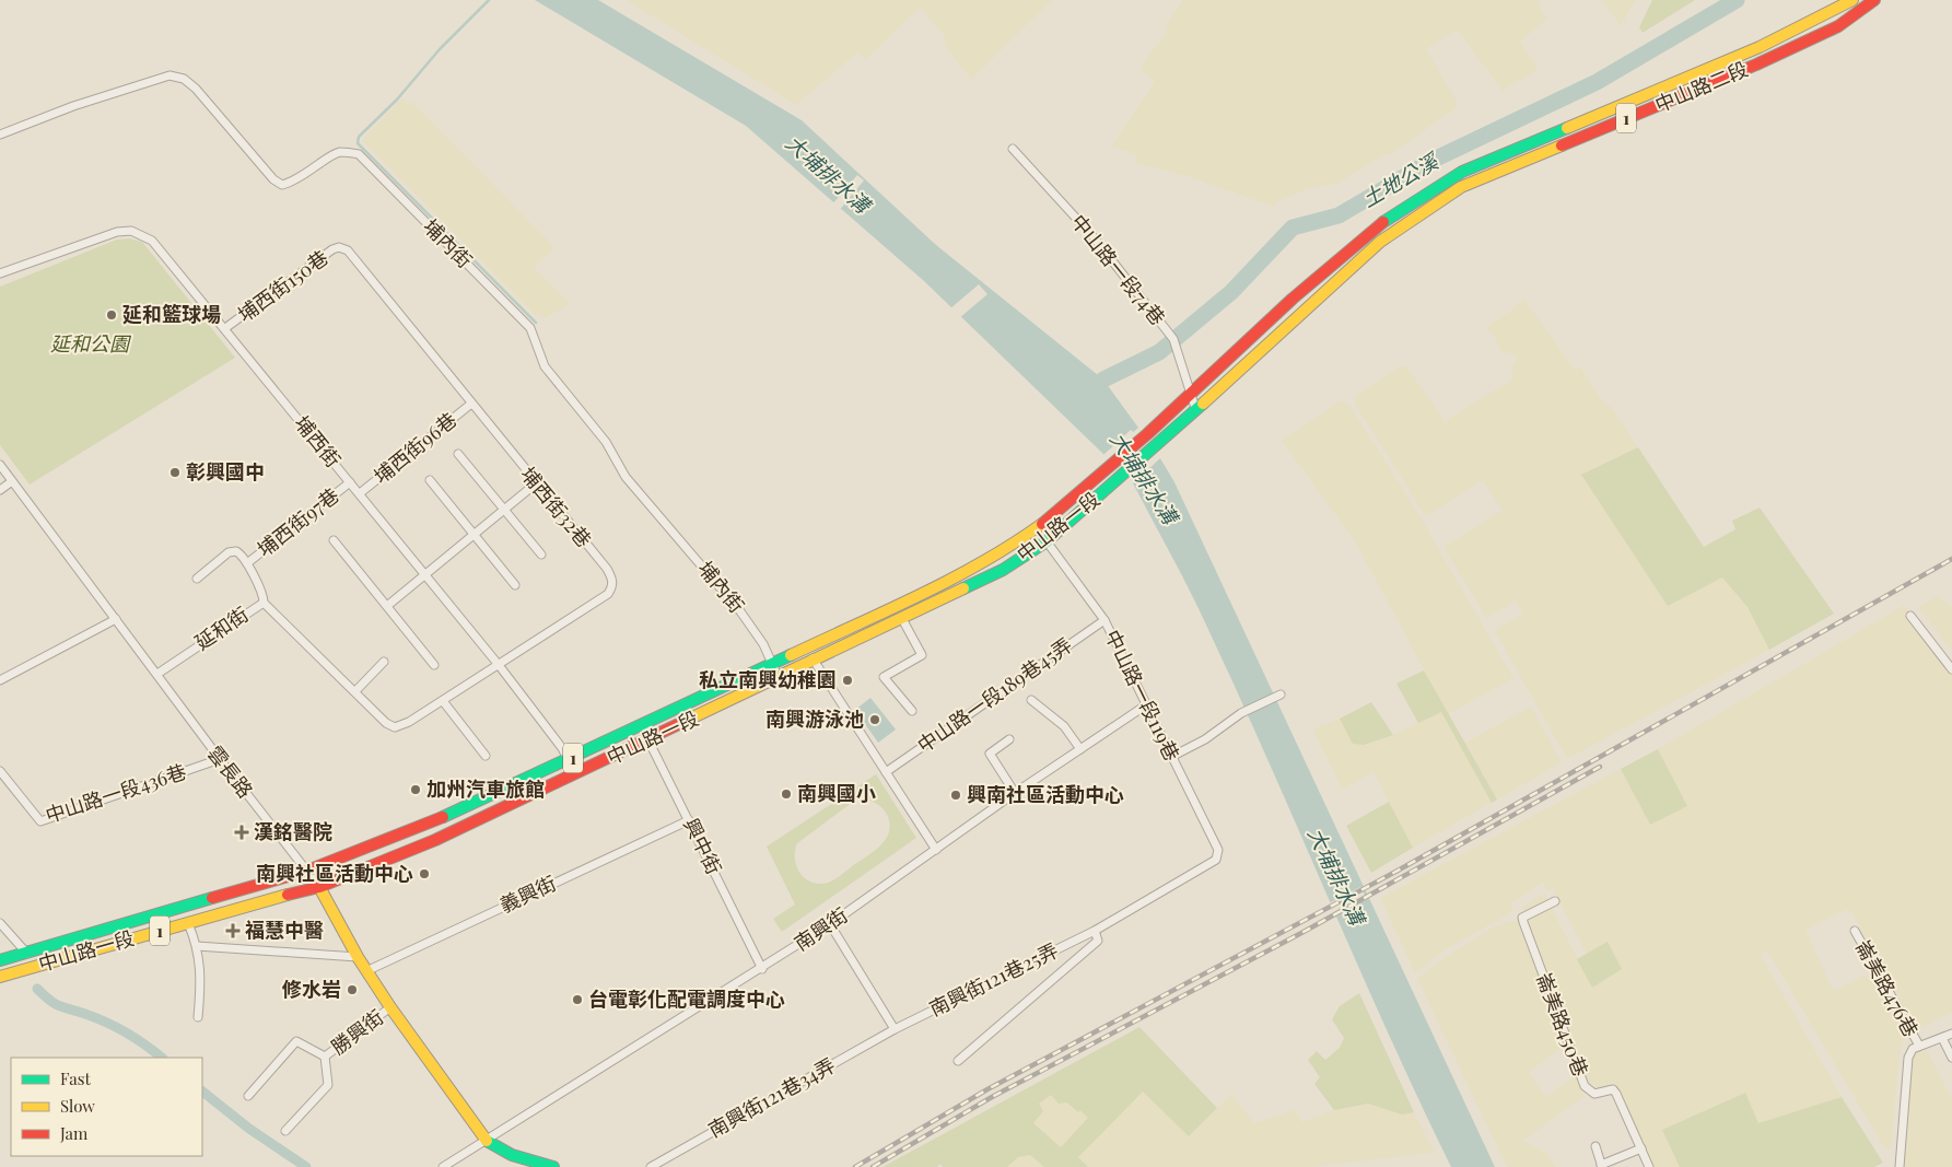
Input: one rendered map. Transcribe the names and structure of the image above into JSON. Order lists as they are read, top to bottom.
{
  "streets": {
    "main road": [
      "中山路二段",
      "1",
      "中山路一段",
      "雲長路"
    ],
    "street": [
      "埔內街",
      "中山路一段74巷",
      "埔西街150巷",
      "埔西街",
      "埔西街96巷",
      "埔西街32巷",
      "埔西街97巷",
      "延和街",
      "中山路一段189巷45弄",
      "中山路一段119巷",
      "中山路一段436巷",
      "興中街",
      "義興街",
      "南興街",
      "南興街121巷25弄",
      "崙美路476巷",
      "崙美路450巷",
      "勝興街",
      "南興街121巷34弄"
    ]
  },
  "crossings": [
    ["中山路二段", "中山路一段74巷"],
    ["中山路二段", "中山路一段"],
    ["埔內街", "中山路一段"],
    ["中山路一段74巷", "中山路一段"],
    ["埔西街150巷", "埔西街"],
    ["埔西街150巷", "埔西街32巷"],
    ["埔西街", "埔西街96巷"],
    ["埔西街", "埔西街32巷"],
    ["埔西街", "埔西街97巷"],
    ["埔西街", "中山路一段"],
    ["埔西街", "延和街"],
    ["埔西街96巷", "埔西街32巷"],
    ["埔西街32巷", "延和街"],
    ["中山路一段", "中山路一段119巷"],
    ["中山路一段", "雲長路"],
    ["中山路一段", "興中街"],
    ["延和街", "雲長路"],
    ["中山路一段189巷45弄", "中山路一段119巷"],
    ["中山路一段119巷", "南興街"],
    ["中山路一段119巷", "南興街121巷25弄"],
    ["雲長路", "中山路一段436巷"],
    ["雲長路", "義興街"],
    ["雲長路", "南興街"],
    ["雲長路", "勝興街"],
    ["興中街", "義興街"],
    ["興中街", "南興街"],
    ["南興街121巷25弄", "南興街121巷34弄"]
  ],
  "water": ["大埔排水溝", "土地公溪"],
  "parks": ["延和公園"],
  "places": {
    "other": [
      "延和籃球場",
      "彰興國中",
      "私立南興幼稚園",
      "南興游泳池",
      "加州汽車旅館",
      "南興國小",
      "興南社區活動中心",
      "南興社區活動中心",
      "修水岩",
      "台電彰化配電調度中心"
    ],
    "health": ["漢銘醫院", "福慧中醫"]
  },
  "legend": ["Fast", "Slow", "Jam"]
}
